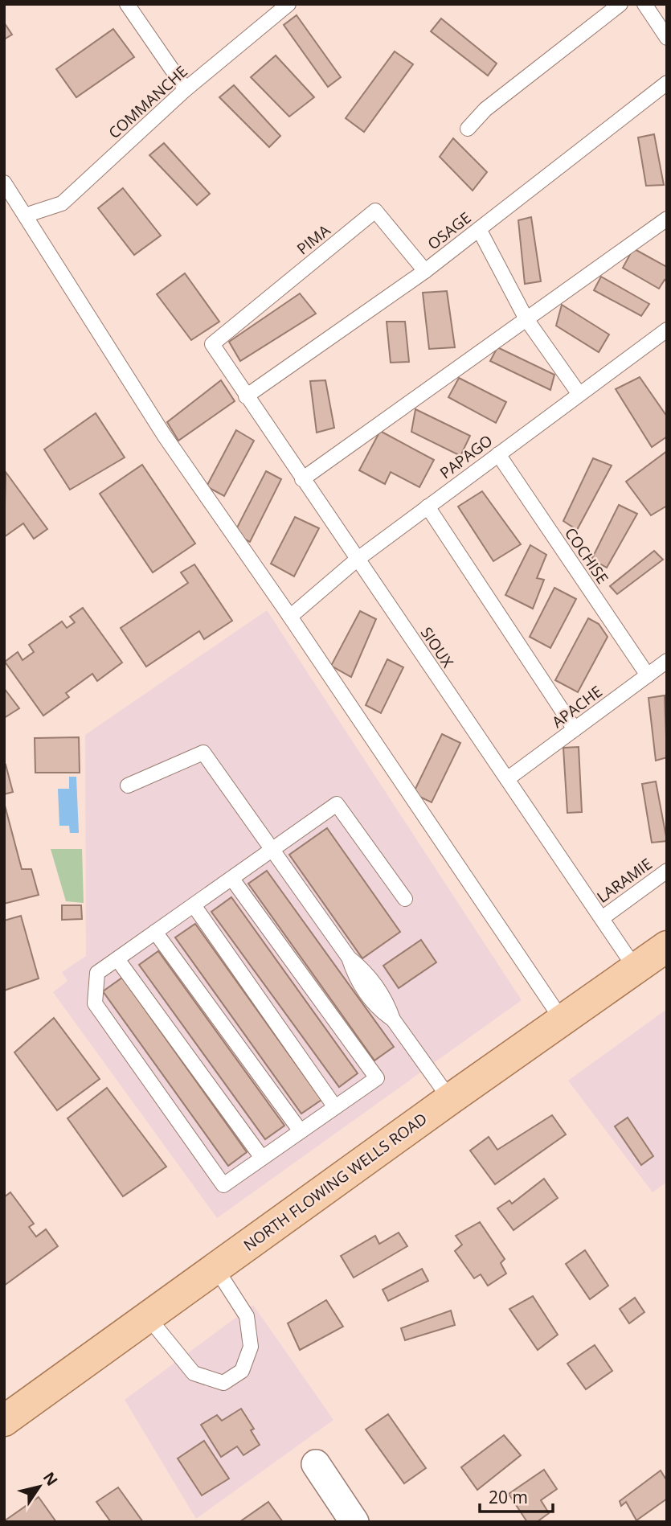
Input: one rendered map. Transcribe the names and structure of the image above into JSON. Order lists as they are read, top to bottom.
{
  "streets": {
    "main road": ["NORTH FLOWING WELLS ROAD"],
    "lane": [
      "COMMANCHE",
      "OSAGE",
      "PIMA",
      "PAPAGO",
      "COCHISE",
      "SIOUX",
      "APACHE",
      "LARAMIE"
    ]
  },
  "crossings": [
    ["OSAGE", "PIMA"],
    ["OSAGE", "SIOUX"],
    ["PIMA", "SIOUX"],
    ["PAPAGO", "COCHISE"],
    ["PAPAGO", "SIOUX"],
    ["COCHISE", "APACHE"],
    ["SIOUX", "APACHE"],
    ["SIOUX", "LARAMIE"],
    ["SIOUX", "NORTH FLOWING WELLS ROAD"]
  ],
  "scale_bar": "20 m",
  "north": "top right"
}
